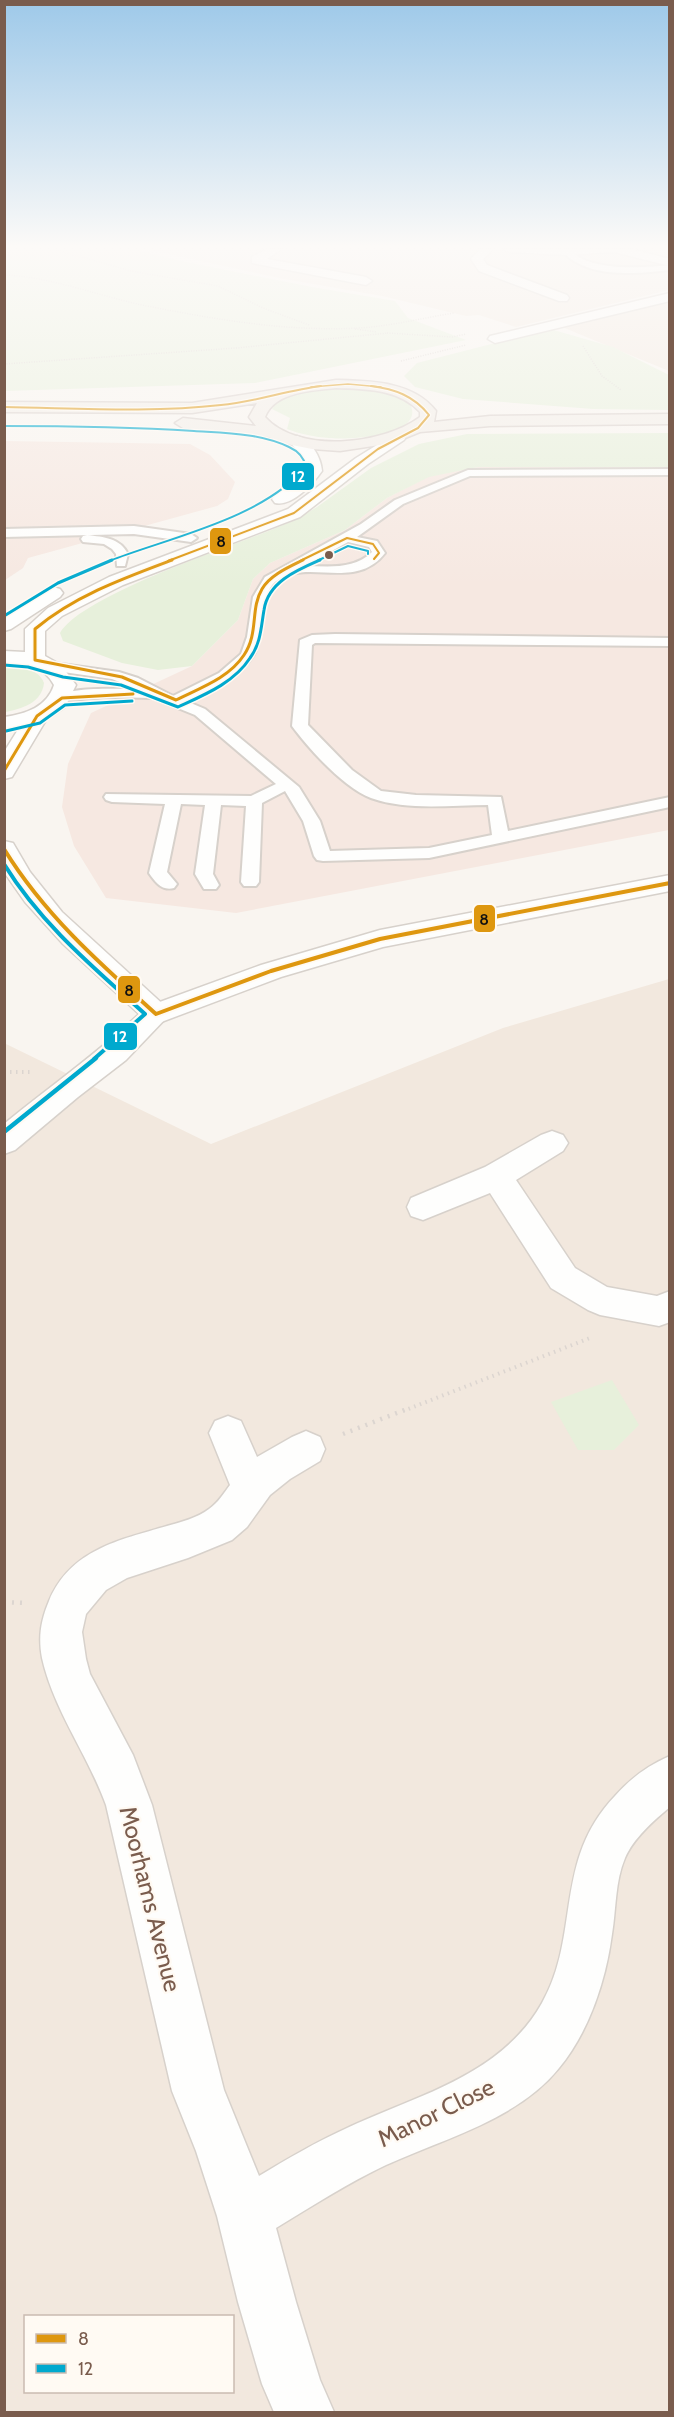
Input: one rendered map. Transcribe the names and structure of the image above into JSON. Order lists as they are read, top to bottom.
{
  "streets": {
    "street": ["Moorhams Avenue", "Manor Close"]
  },
  "crossings": [
    ["Moorhams Avenue", "Manor Close"]
  ],
  "lines": ["transit line 8", "transit line 12"],
  "legend": ["8", "12"]
}
